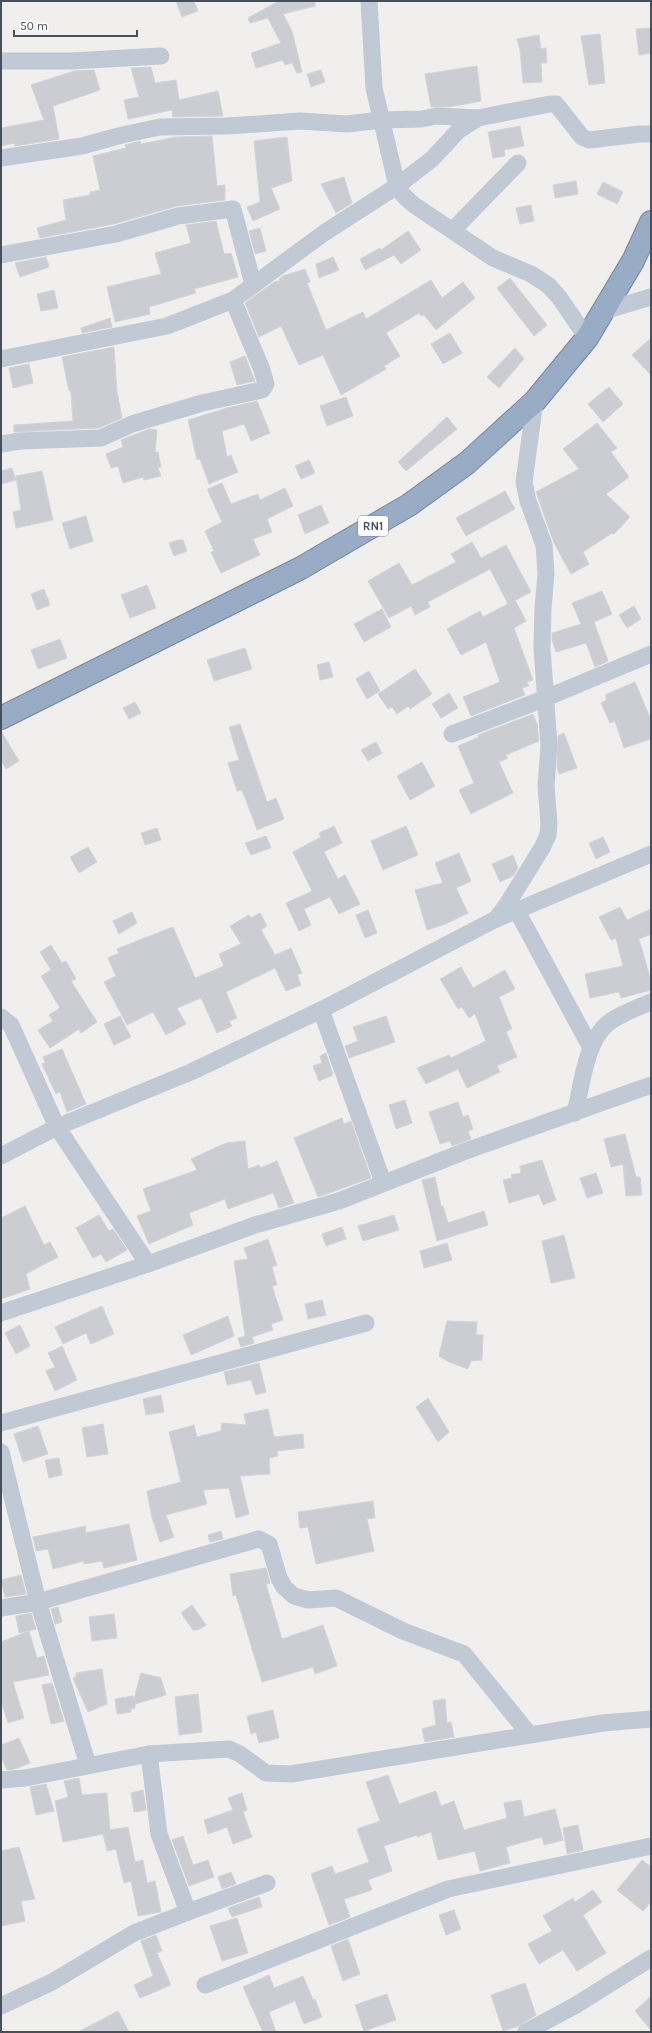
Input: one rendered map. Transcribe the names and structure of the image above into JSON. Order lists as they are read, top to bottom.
{
  "streets": {
    "highway": ["RN1"]
  },
  "scale_bar": "50 m"
}
